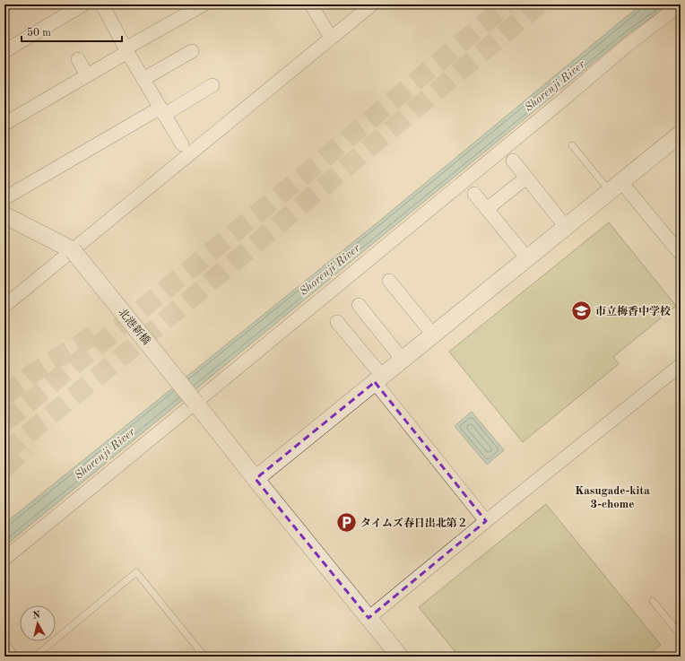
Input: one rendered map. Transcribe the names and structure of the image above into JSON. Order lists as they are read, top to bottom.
{
  "streets": {
    "street": ["北港新橋"]
  },
  "districts": ["Kasugade-kita 3-chome"],
  "water": ["Shorenji River"],
  "places": {
    "school or university": ["市立梅香中学校"],
    "parking": ["タイムズ春日出北第２"]
  },
  "scale_bar": "50 m",
  "north": "top"
}
